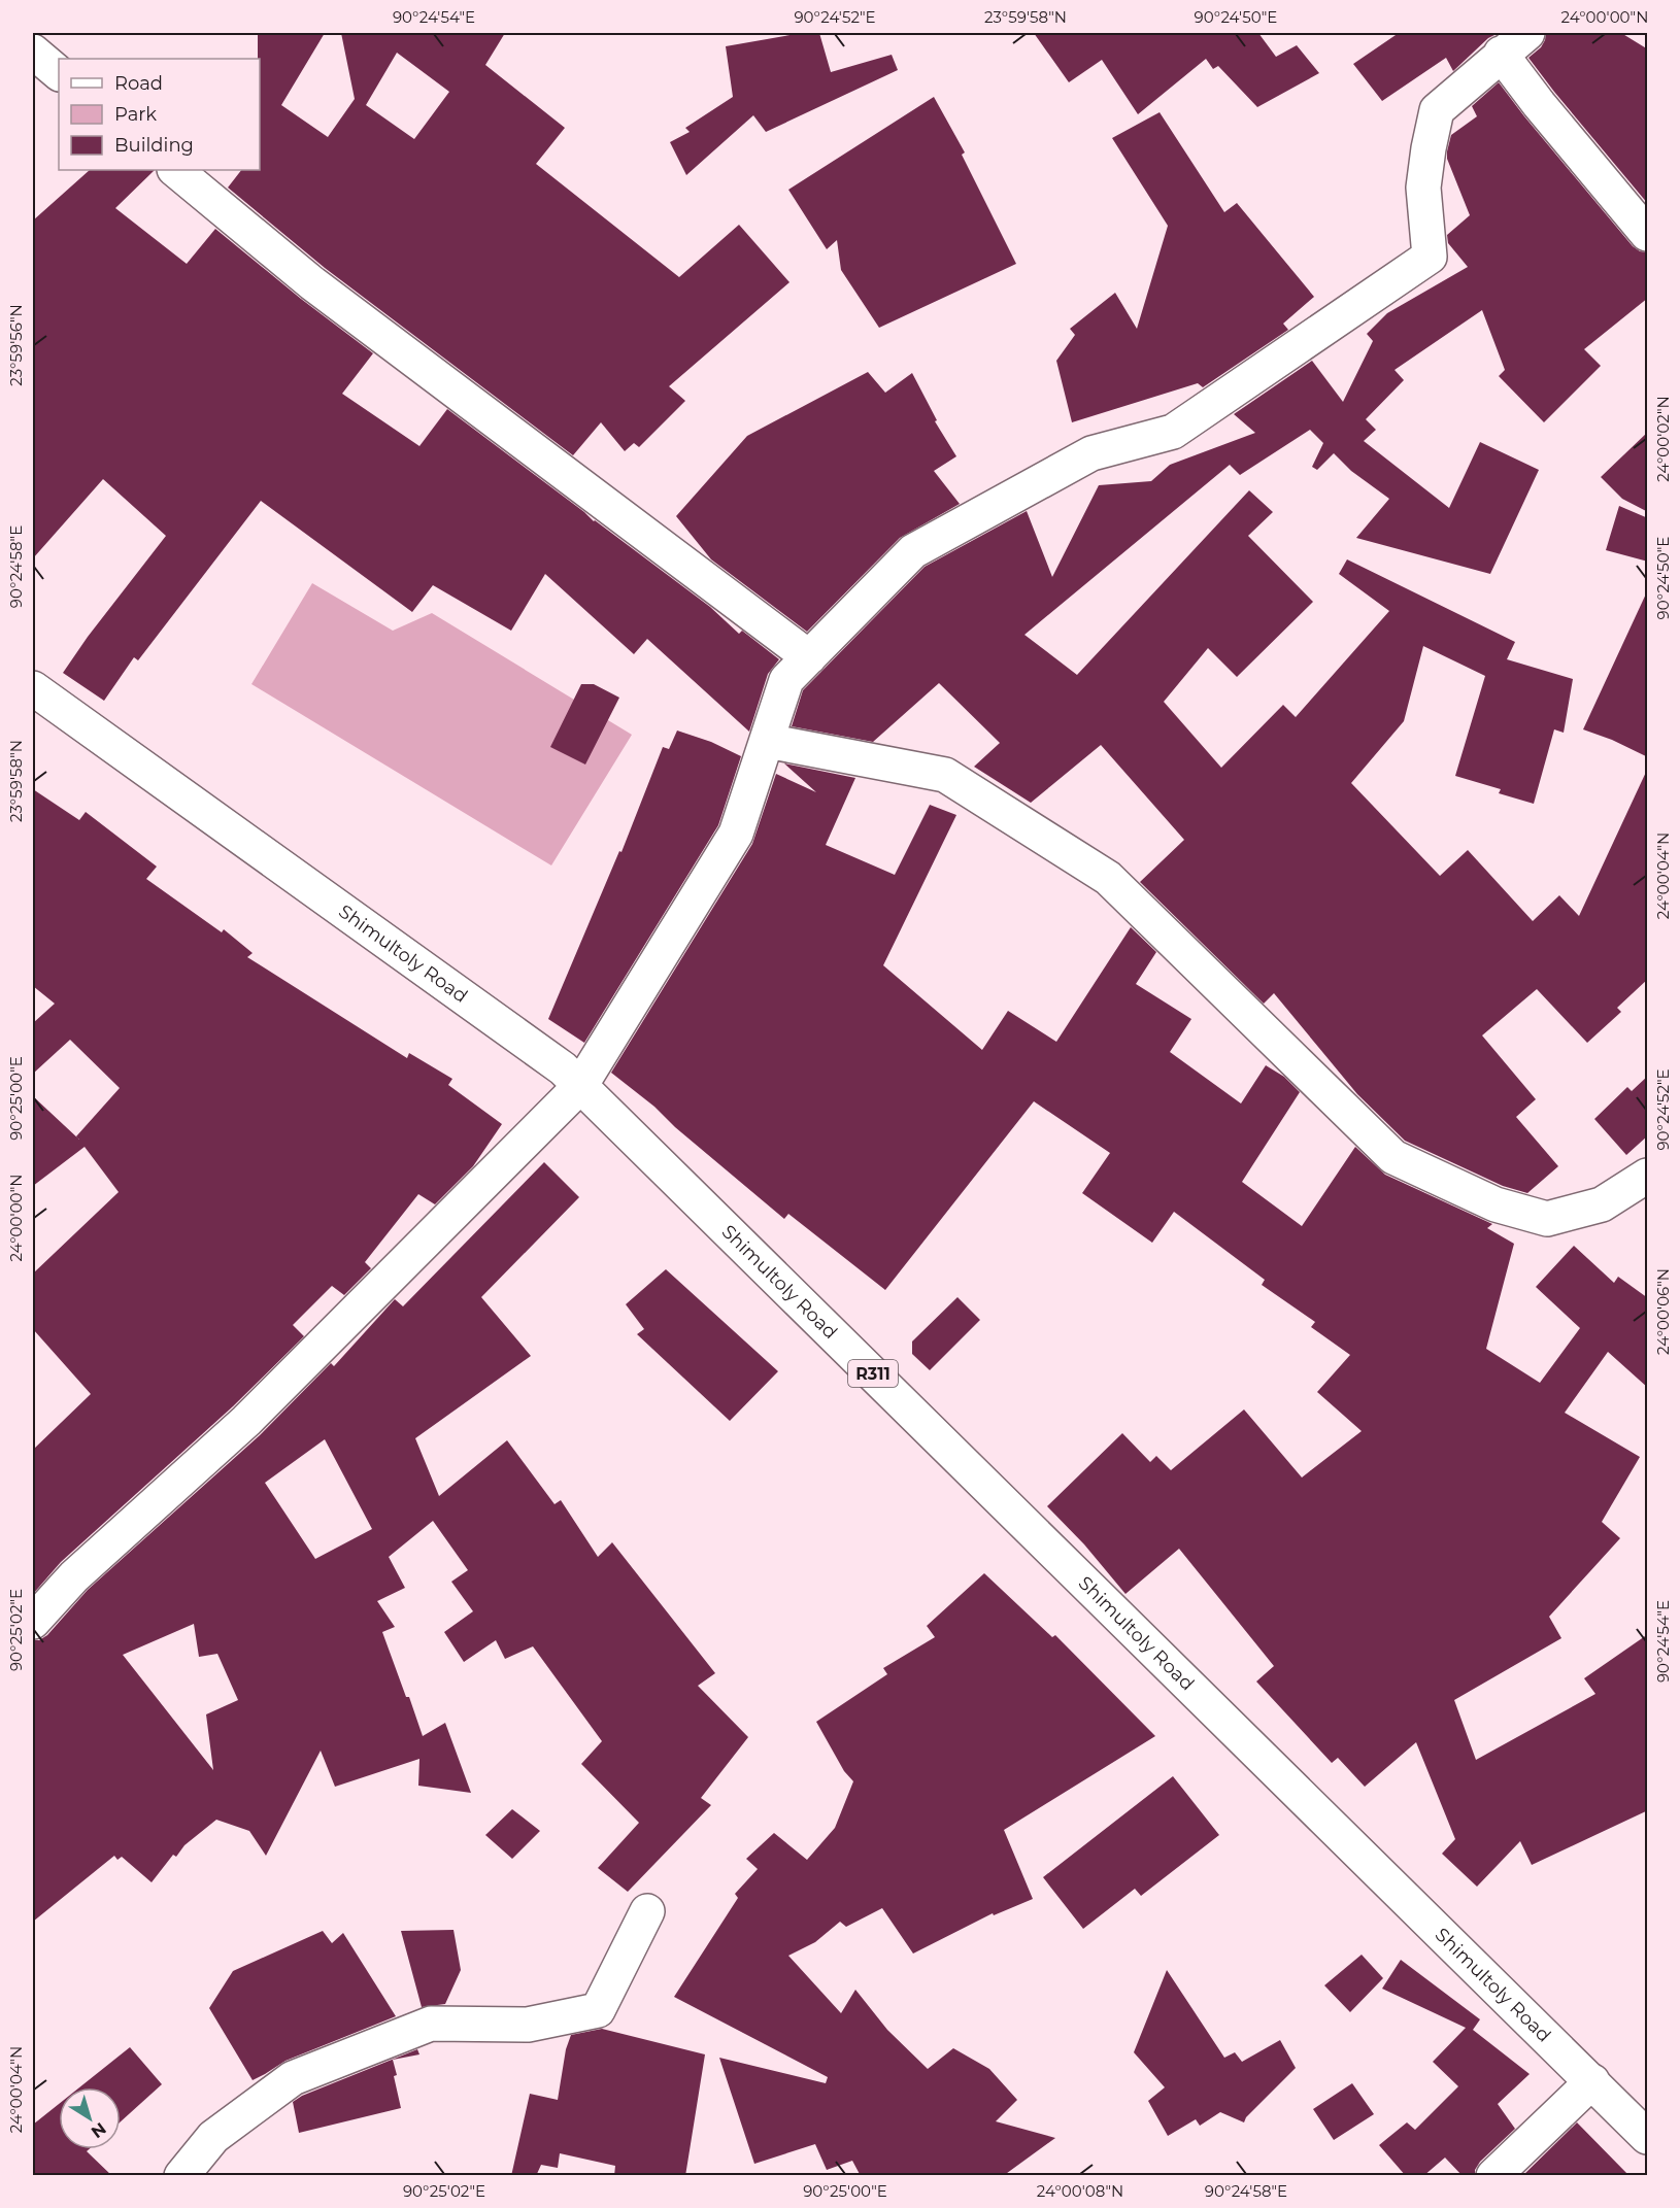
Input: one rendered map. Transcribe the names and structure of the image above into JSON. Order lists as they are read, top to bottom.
{
  "streets": {
    "street": ["Shimultoly Road", "R311"]
  },
  "legend": ["Road", "Park", "Building"],
  "north": "bottom right",
  "coordinates": [
    "90°24'54\"E",
    "90°24'52\"E",
    "23°59'58\"N",
    "90°24'50\"E",
    "24°00'00\"N",
    "23°59'56\"N",
    "24°00'02\"N",
    "90°24'58\"E",
    "24°00'04\"N",
    "90°25'00\"E",
    "24°00'06\"N",
    "90°25'02\"E",
    "24°00'08\"N"
  ]
}
